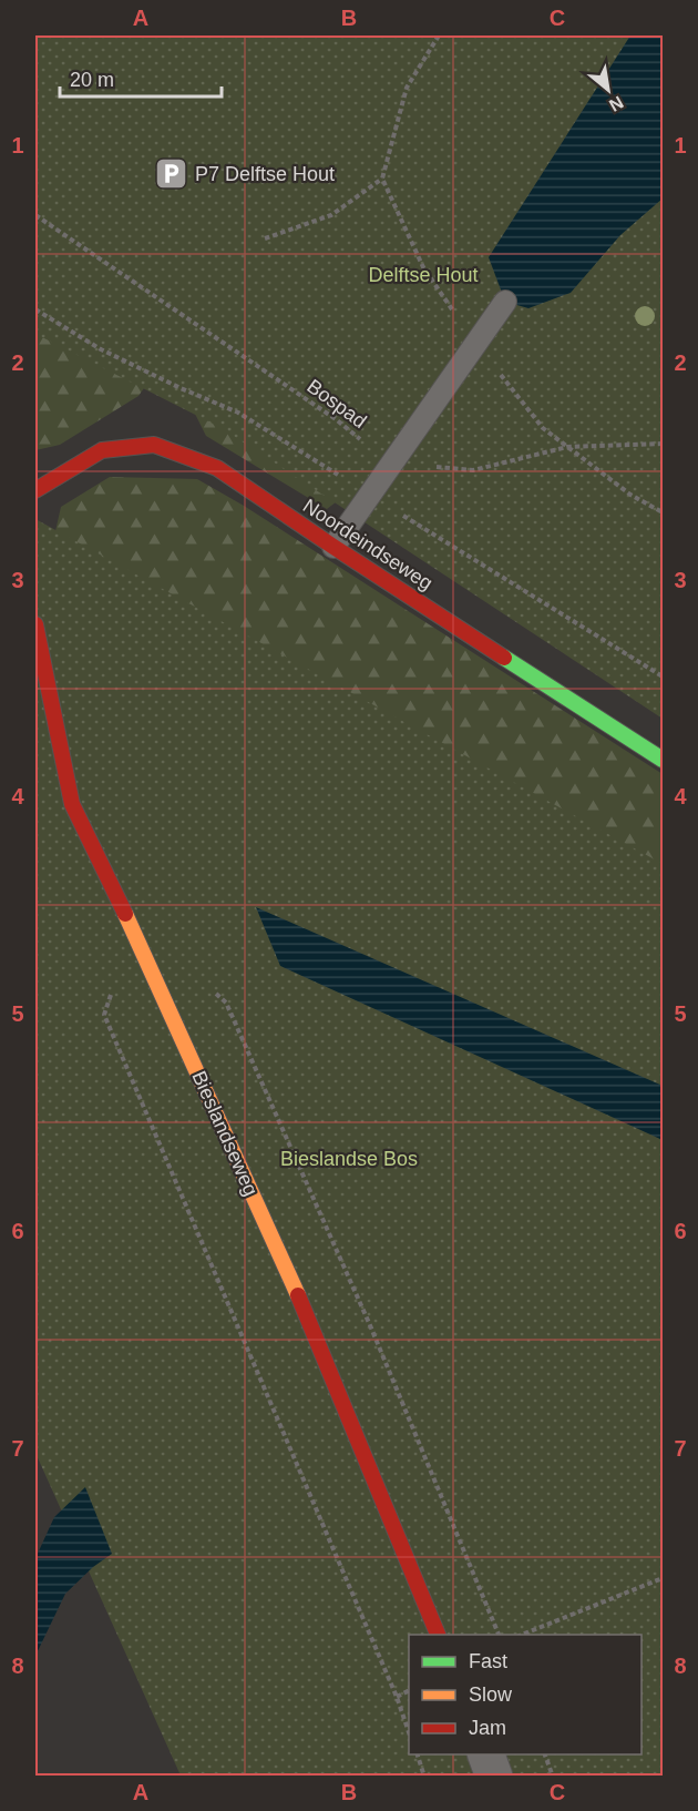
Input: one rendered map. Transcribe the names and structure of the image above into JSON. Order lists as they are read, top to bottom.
{
  "streets": {
    "street": ["Noordeindseweg", "Bieslandseweg"],
    "path": ["Bospad"]
  },
  "parks": ["Delftse Hout", "Bieslandse Bos"],
  "places": {
    "parking": ["P7 Delftse Hout"]
  },
  "legend": ["Fast", "Slow", "Jam"],
  "scale_bar": "20 m",
  "north": "bottom right",
  "grid": {
    "columns": ["A", "B", "C"],
    "rows": [
      "1",
      "2",
      "3",
      "4",
      "5",
      "6",
      "7",
      "8"
    ]
  }
}
